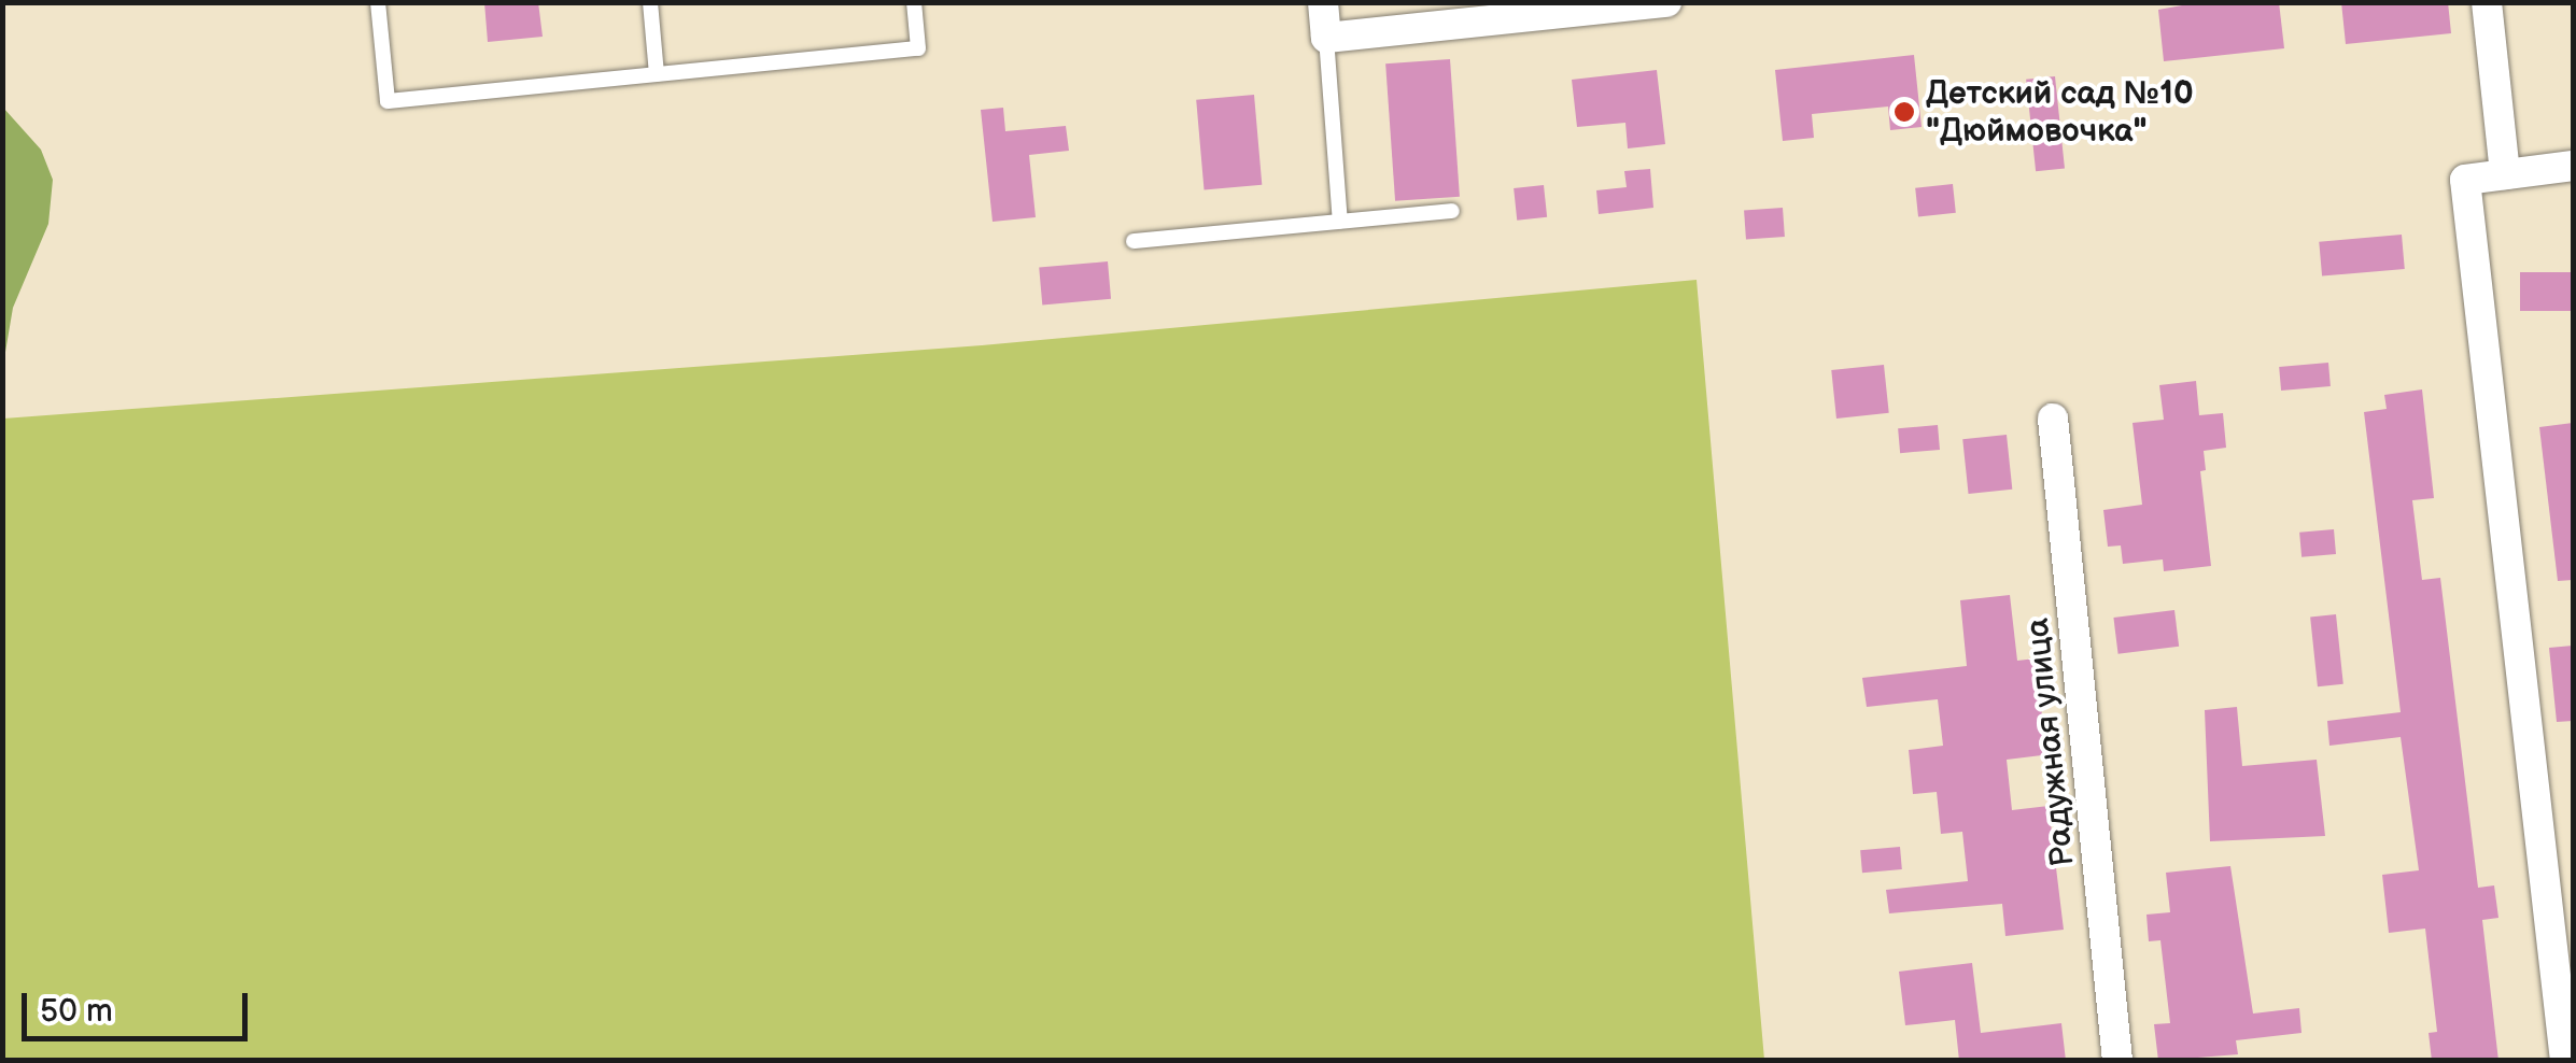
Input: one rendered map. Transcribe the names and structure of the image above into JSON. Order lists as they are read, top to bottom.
{
  "streets": {
    "street": ["Радужная улица"]
  },
  "places": ["Детский сад №10 \"Дюймовочка\""],
  "scale_bar": "50 m"
}
